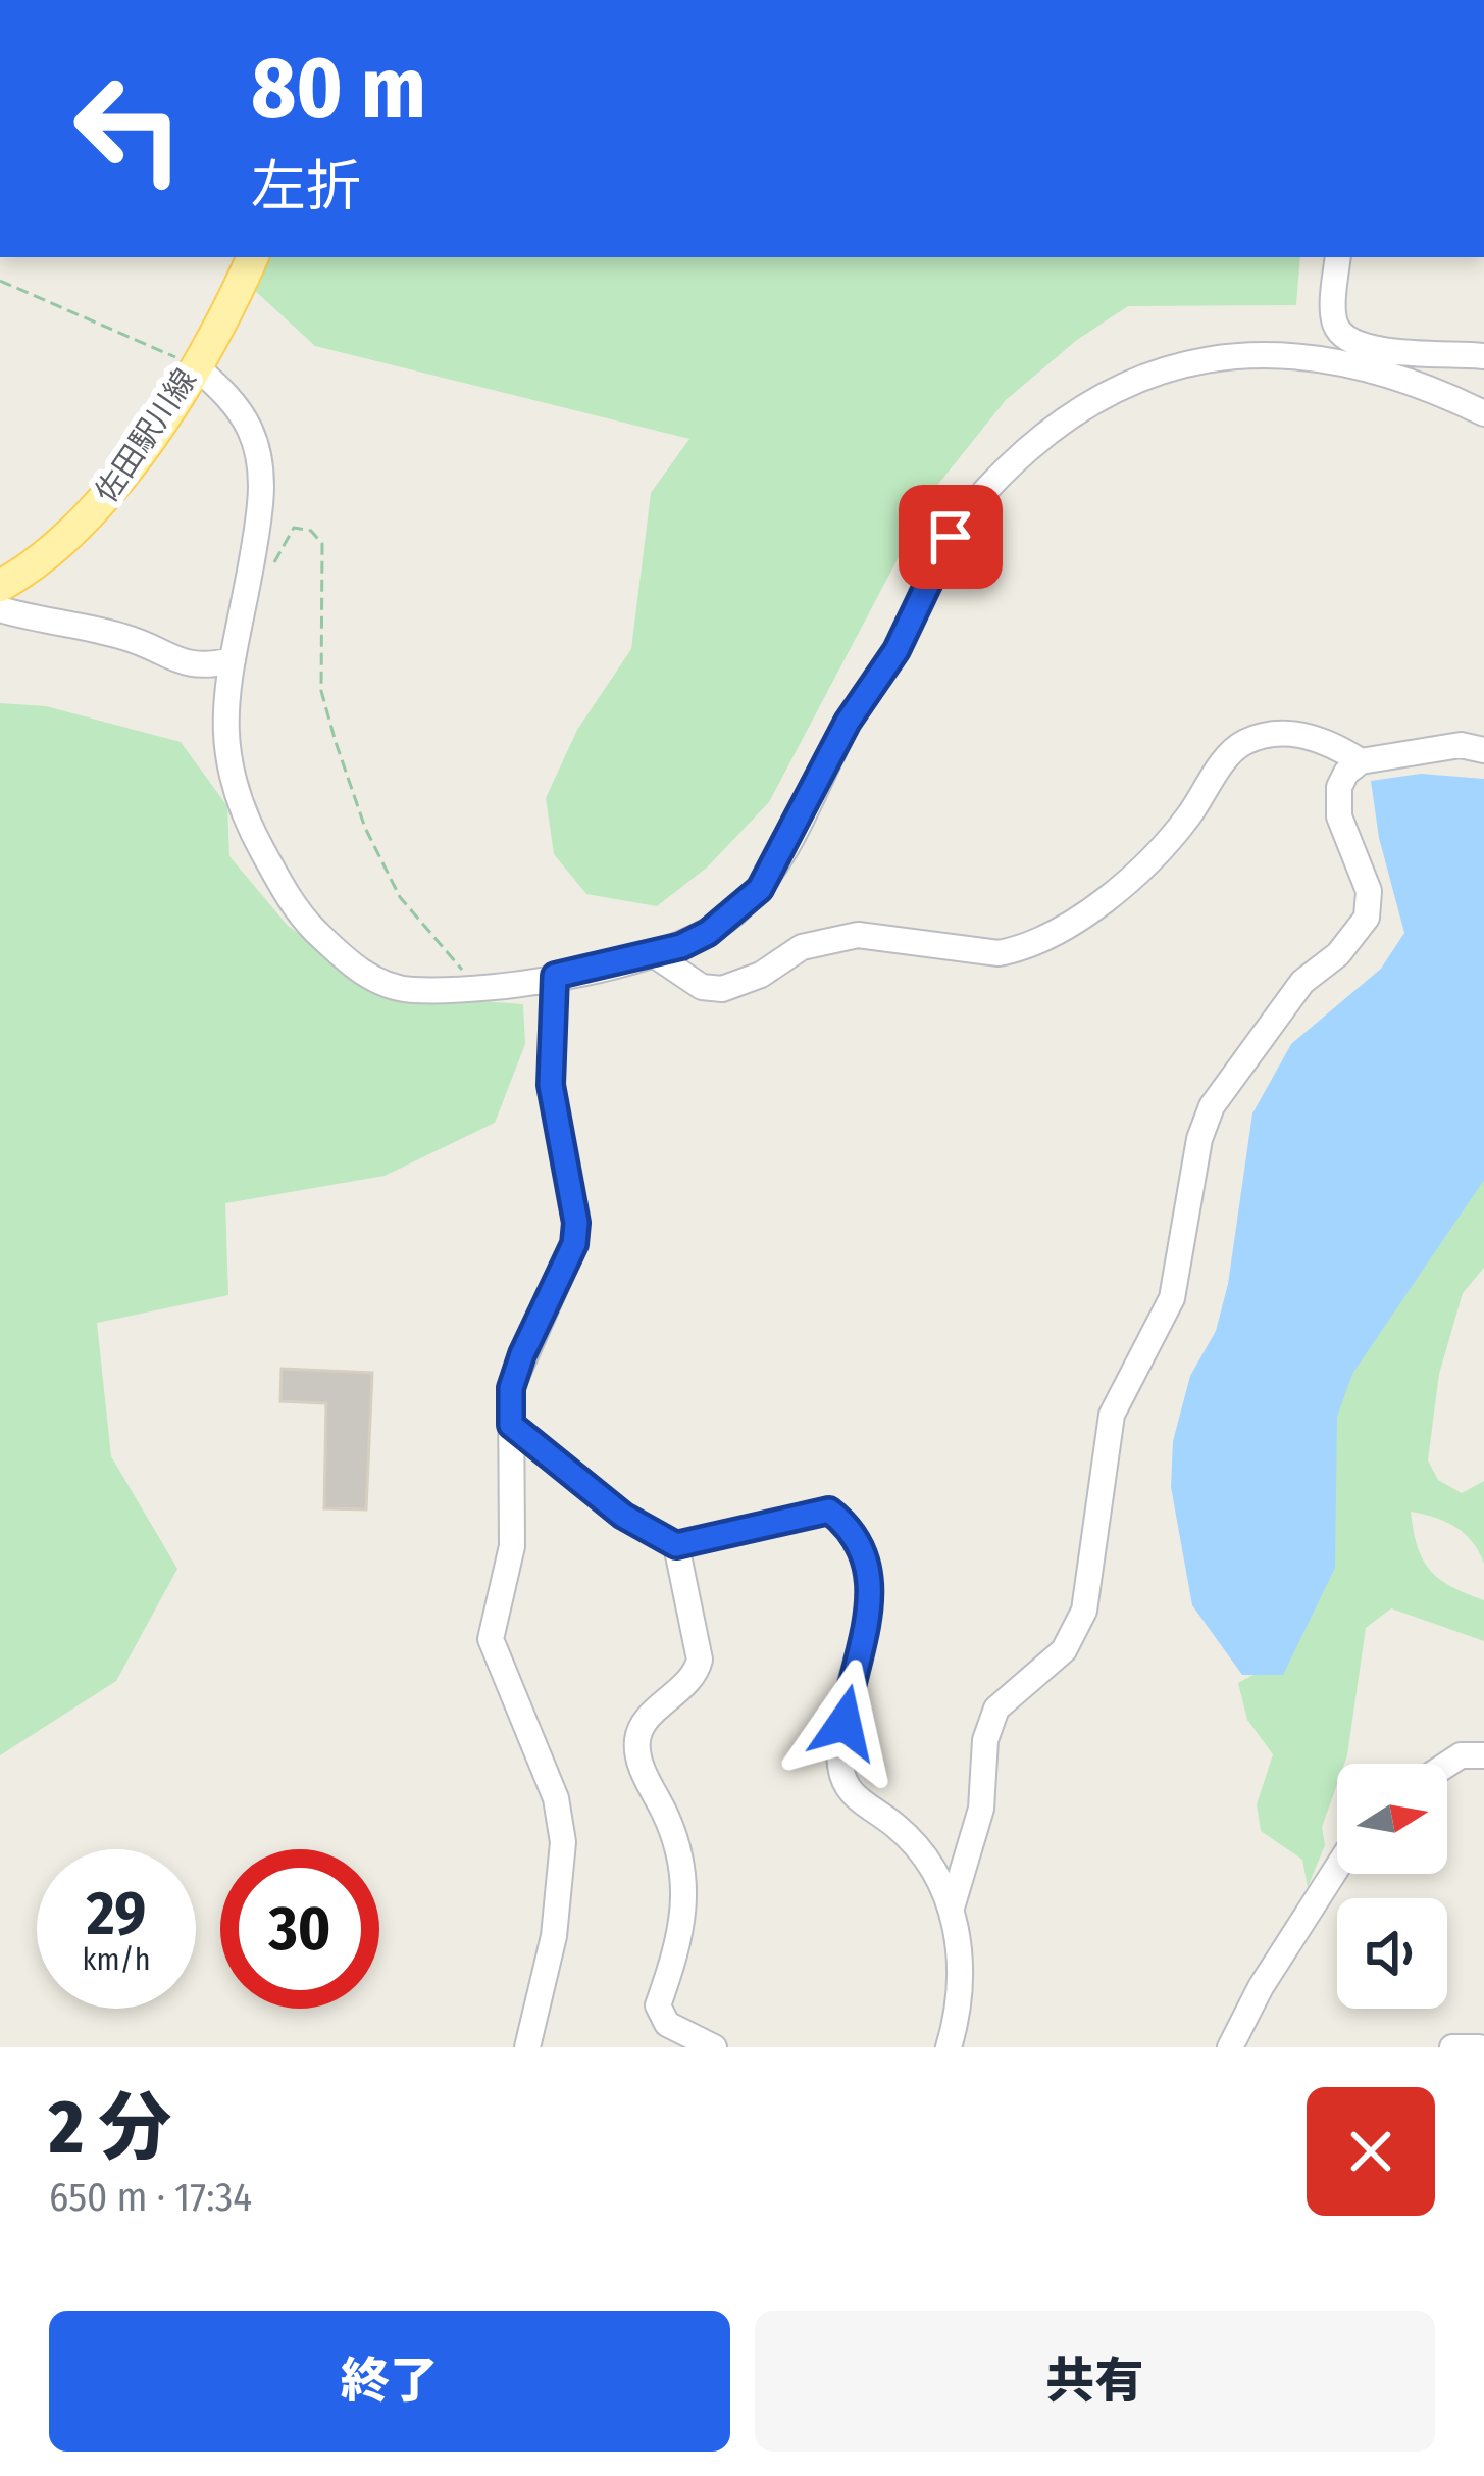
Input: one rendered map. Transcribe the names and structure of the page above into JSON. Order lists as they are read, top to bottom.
{
  "streets": {
    "main road": ["佐田駅川線"]
  },
  "north": "right",
  "page": {
    "turn": ["80 m", "左折"],
    "speed": "29 km/h",
    "limit": "30",
    "heading": ["2 分", "650 m · 17:34"],
    "buttons": ["終了", "共有"]
  }
}
